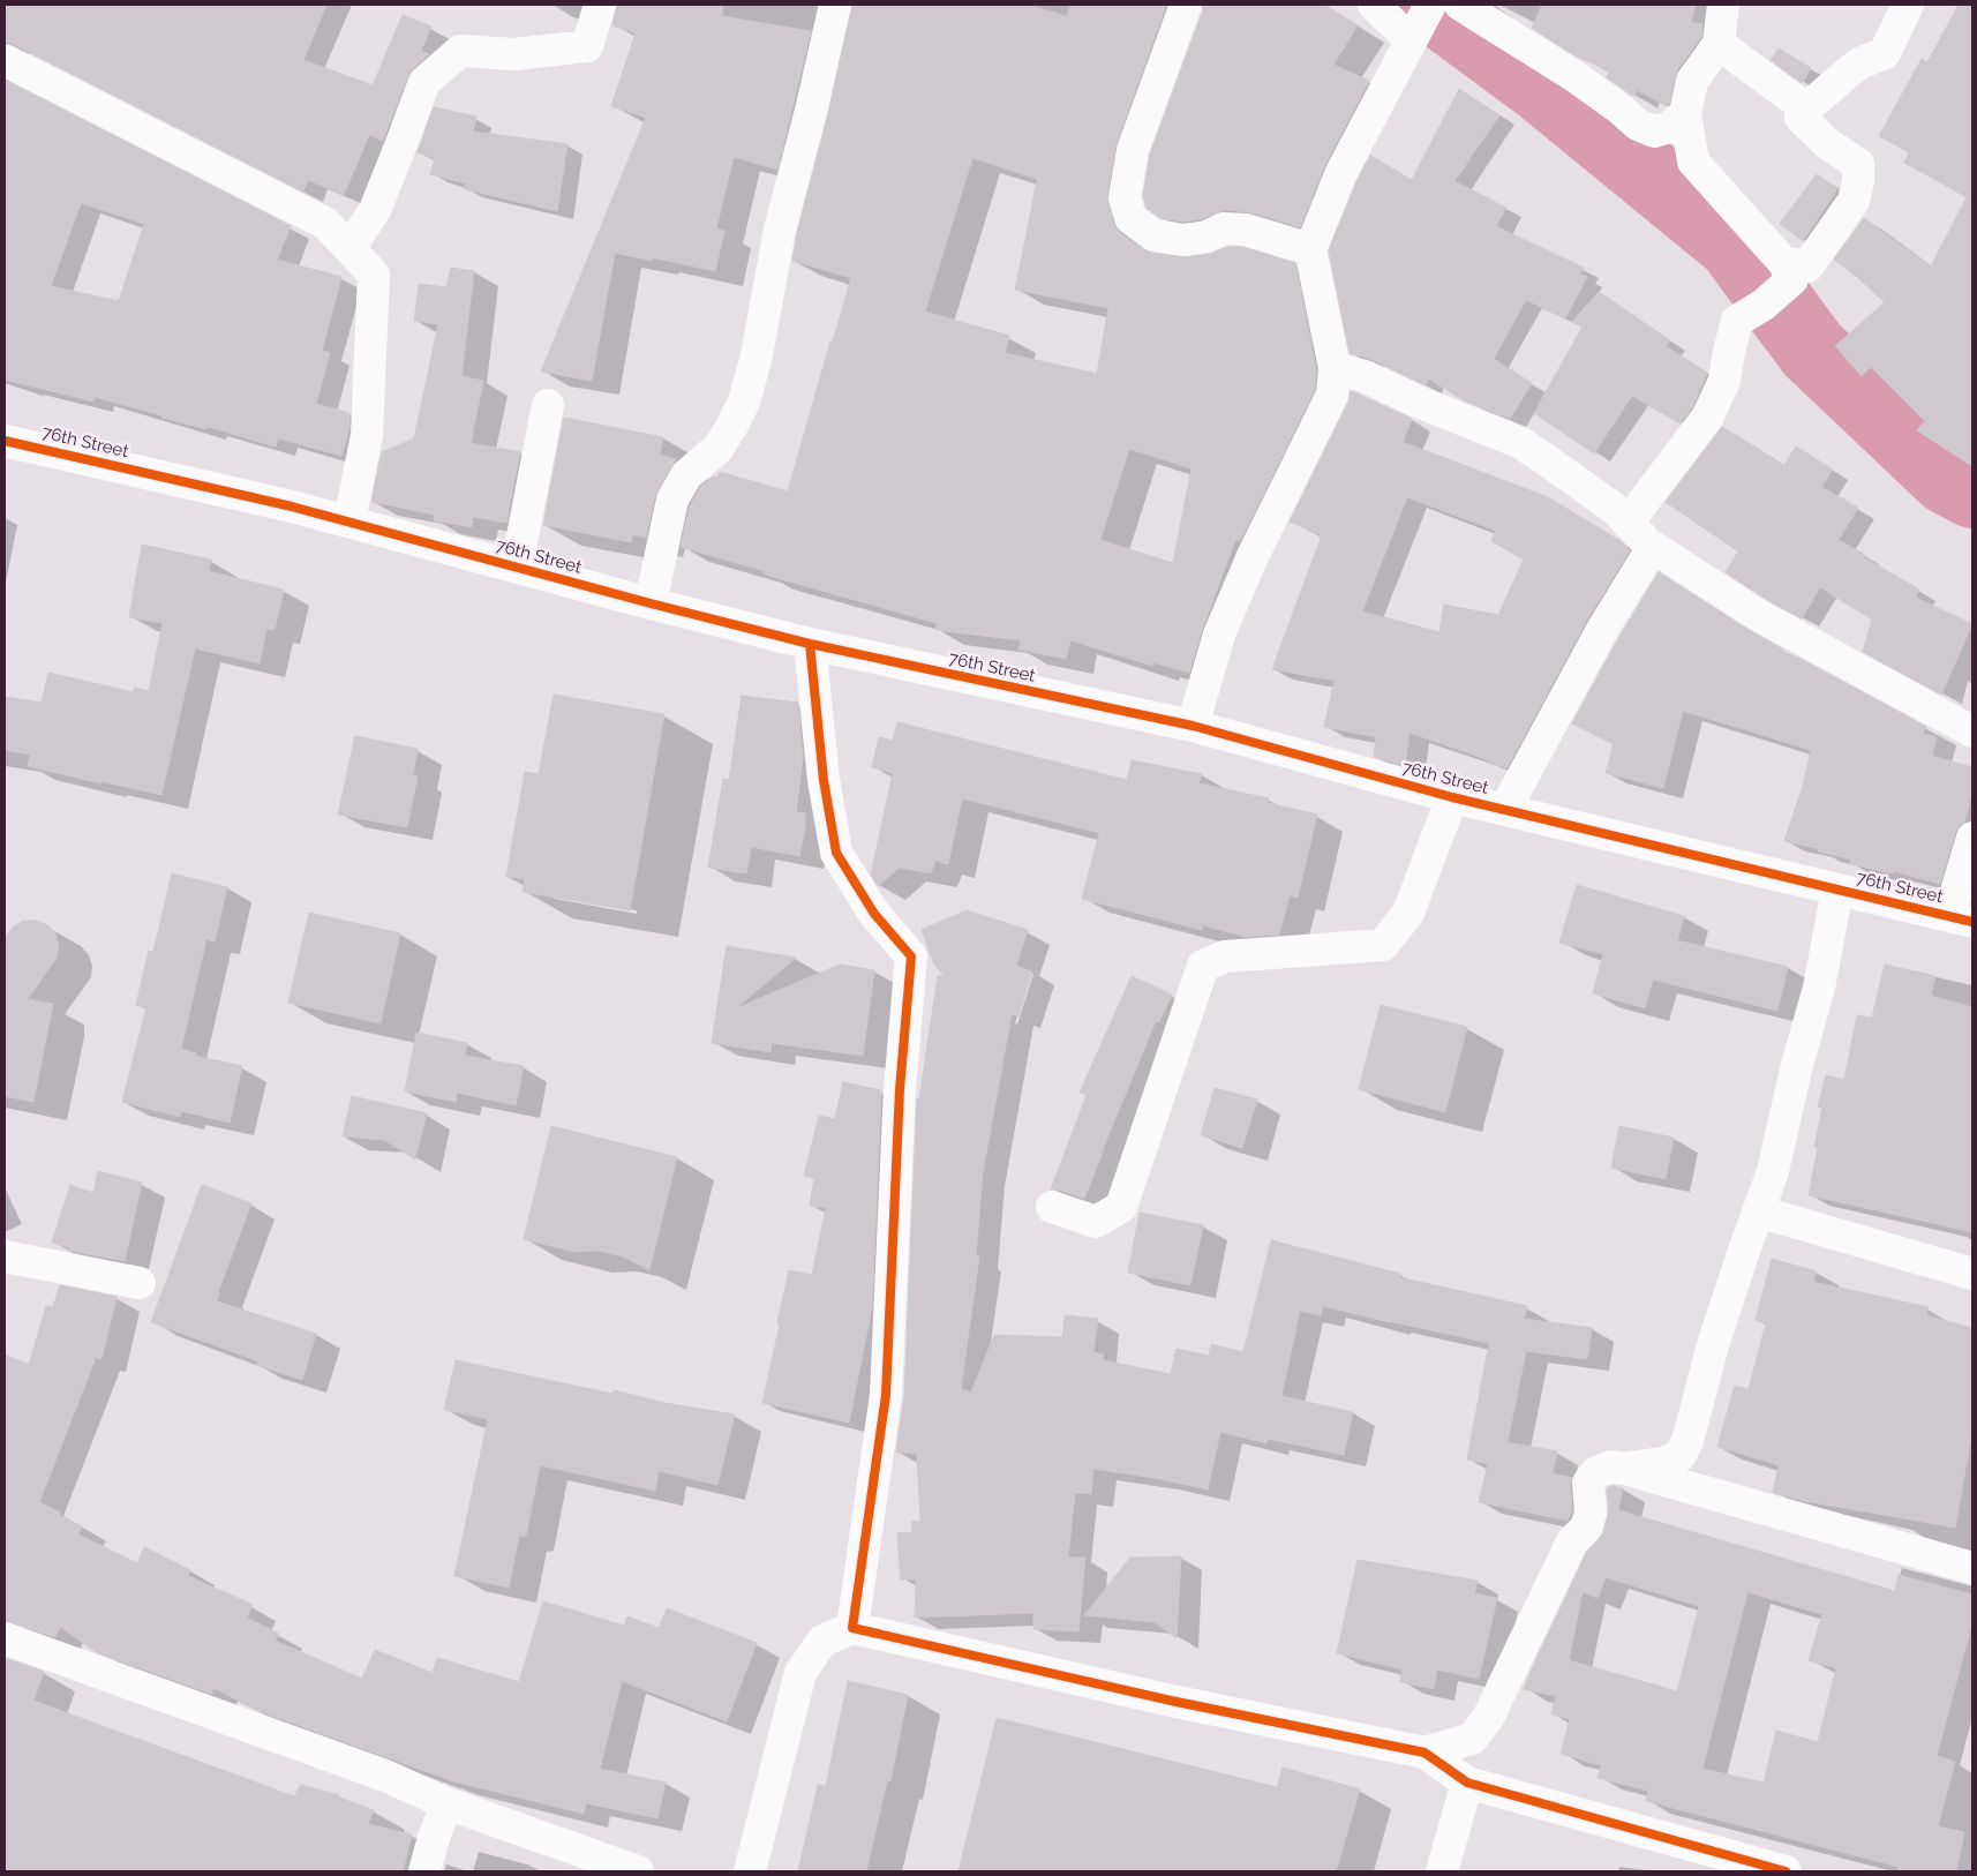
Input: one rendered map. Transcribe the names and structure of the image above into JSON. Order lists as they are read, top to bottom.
{
  "streets": {
    "street": ["76th Street"]
  }
}
